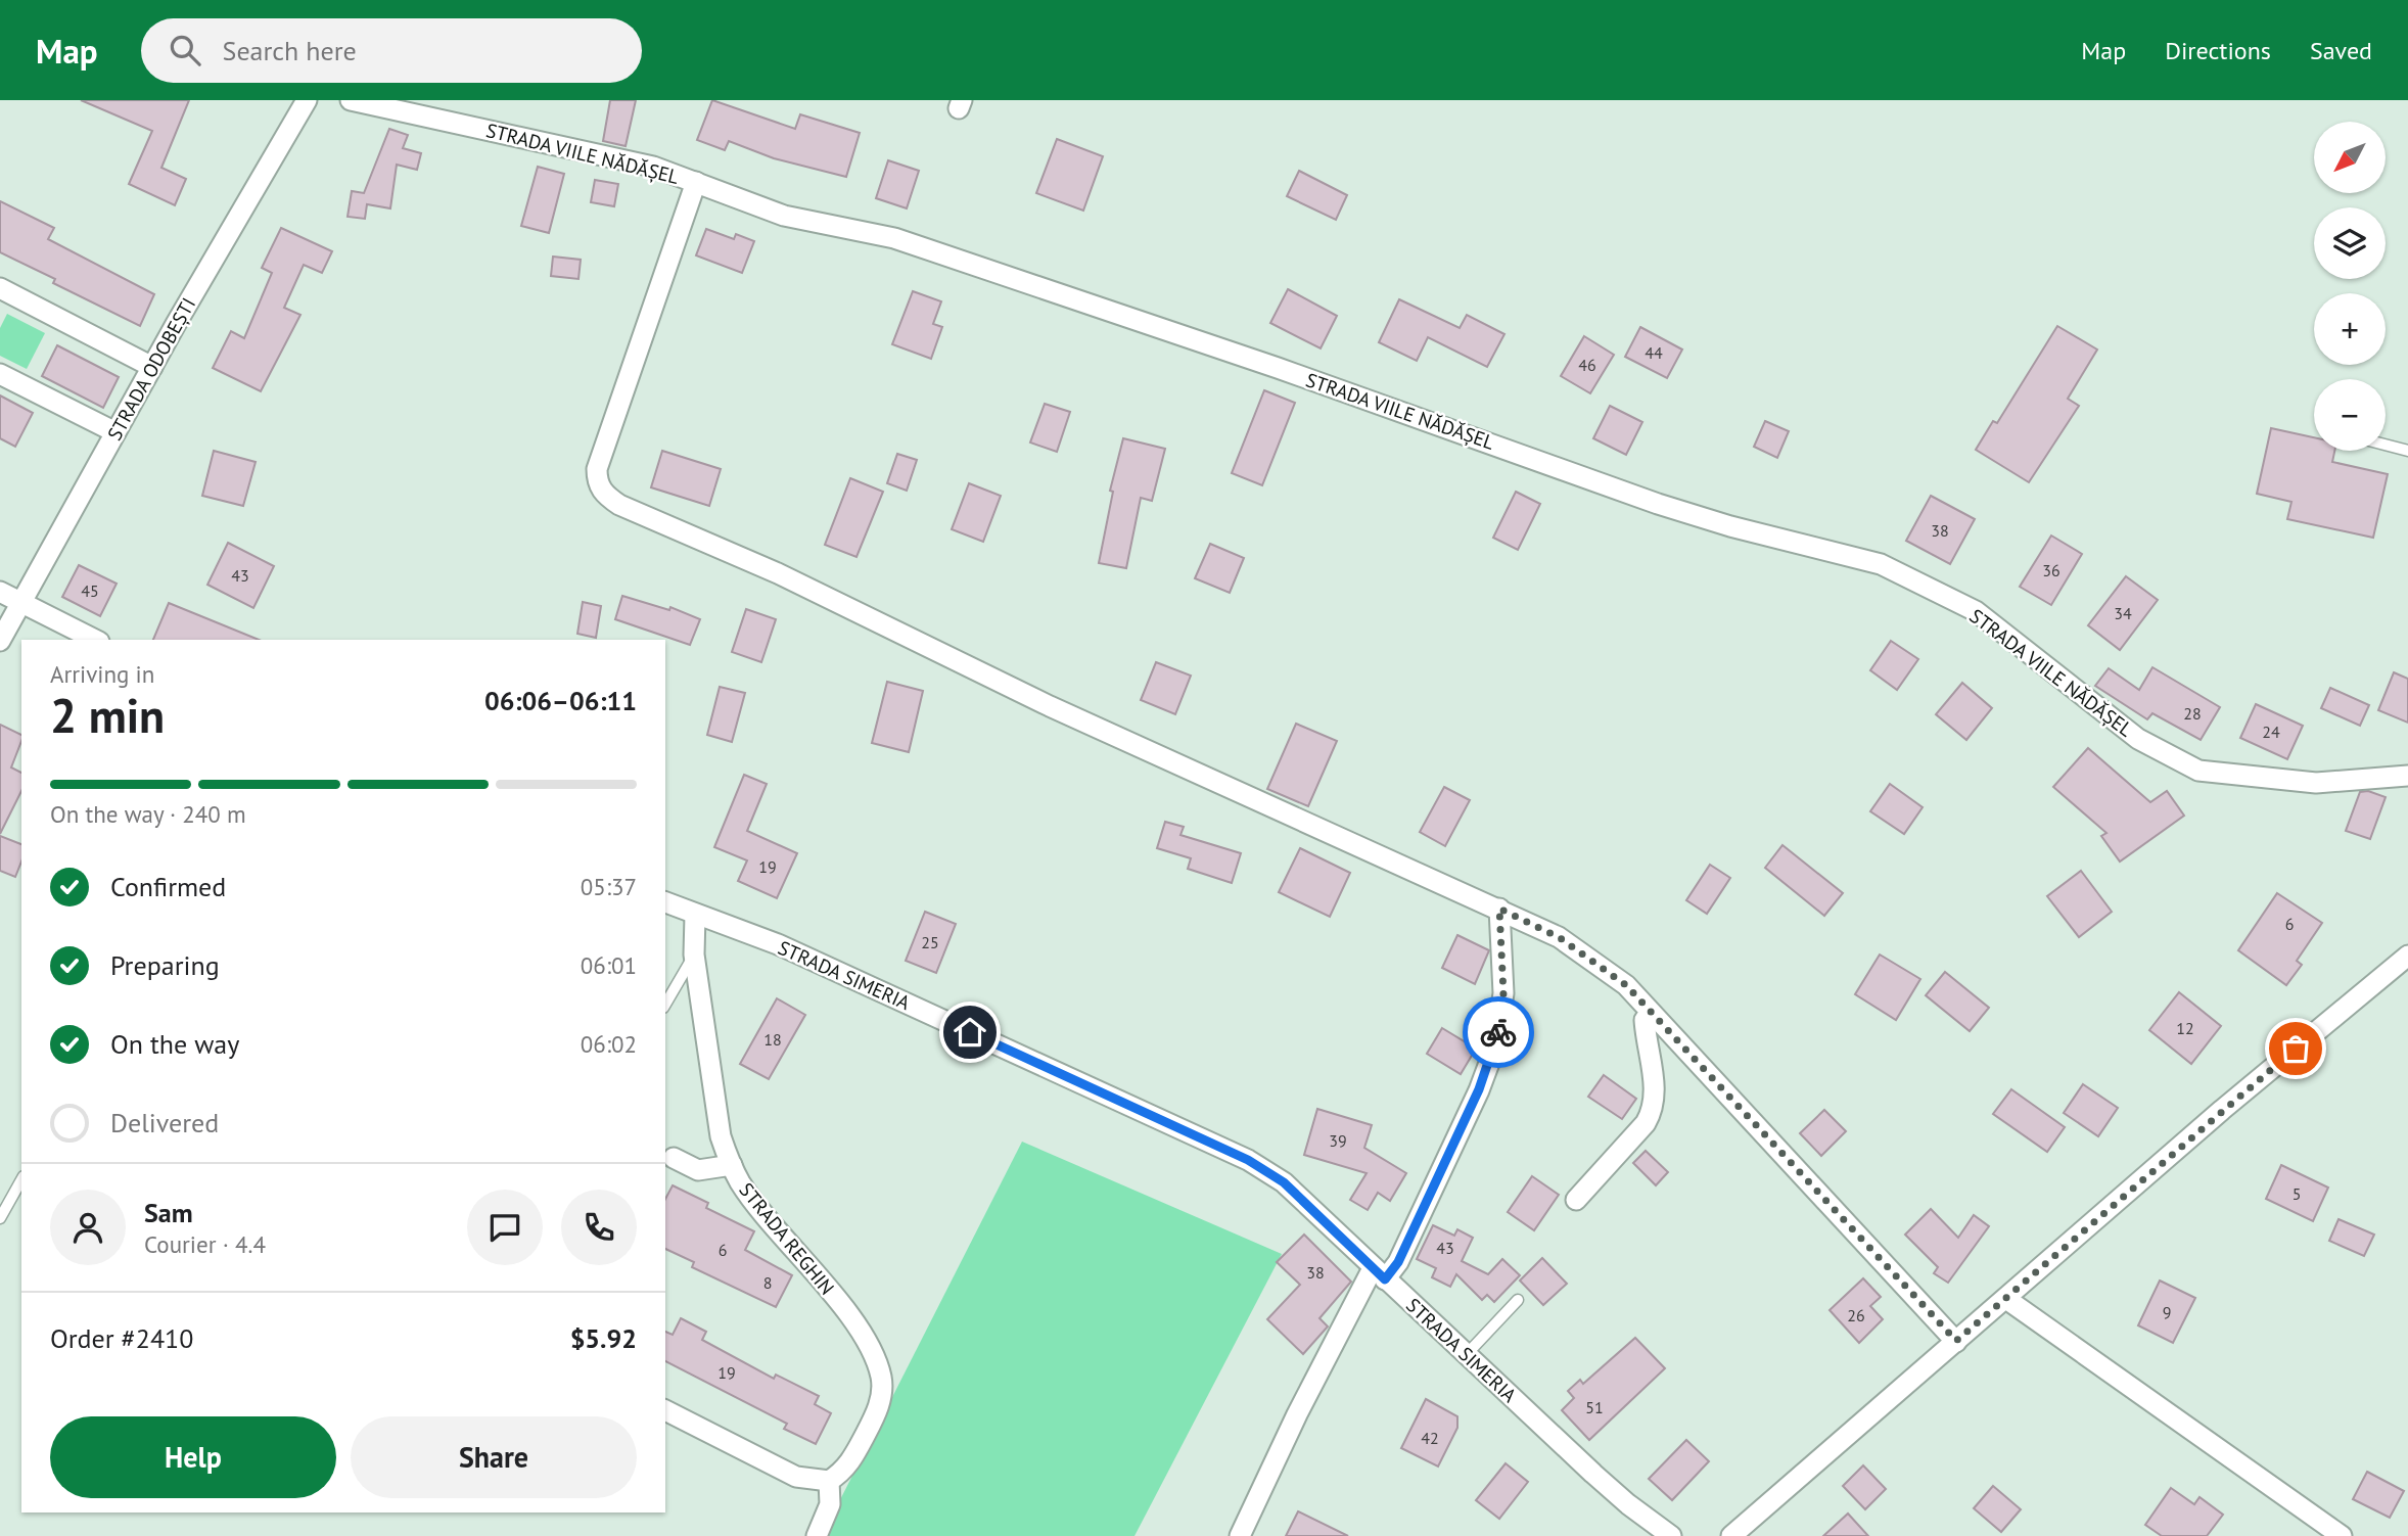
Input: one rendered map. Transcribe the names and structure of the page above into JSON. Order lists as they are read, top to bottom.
{
  "streets": {
    "street": [
      "STRADA VIILE NĂDĂȘEL",
      "STRADA ODOBEȘTI",
      "STRADA SIMERIA",
      "STRADA REGHIN"
    ]
  },
  "crossings": [
    ["STRADA SIMERIA", "STRADA REGHIN"]
  ],
  "house_numbers": [
    "44",
    "46",
    "38",
    "36",
    "43",
    "45",
    "34",
    "28",
    "24",
    "19",
    "6",
    "25",
    "12",
    "18",
    "39",
    "5",
    "43",
    "6",
    "38",
    "8",
    "9",
    "26",
    "19",
    "51",
    "42"
  ],
  "north": "bottom left",
  "page": {
    "header": "Map",
    "search": "Search here",
    "nav": ["Map", "Directions", "Saved"],
    "map_buttons": ["+", "−"],
    "heading": ["2 min", "Arriving in", "06:06–06:11"],
    "panel": [
      "Sam",
      "Courier · 4.4",
      "Order #2410",
      "$5.92"
    ],
    "bar": "On the way · 240 m",
    "list": [
      ["Confirmed", "05:37"],
      ["Preparing", "06:01"],
      ["On the way", "06:02"],
      "Delivered"
    ],
    "buttons": ["Help", "Share"]
  }
}
